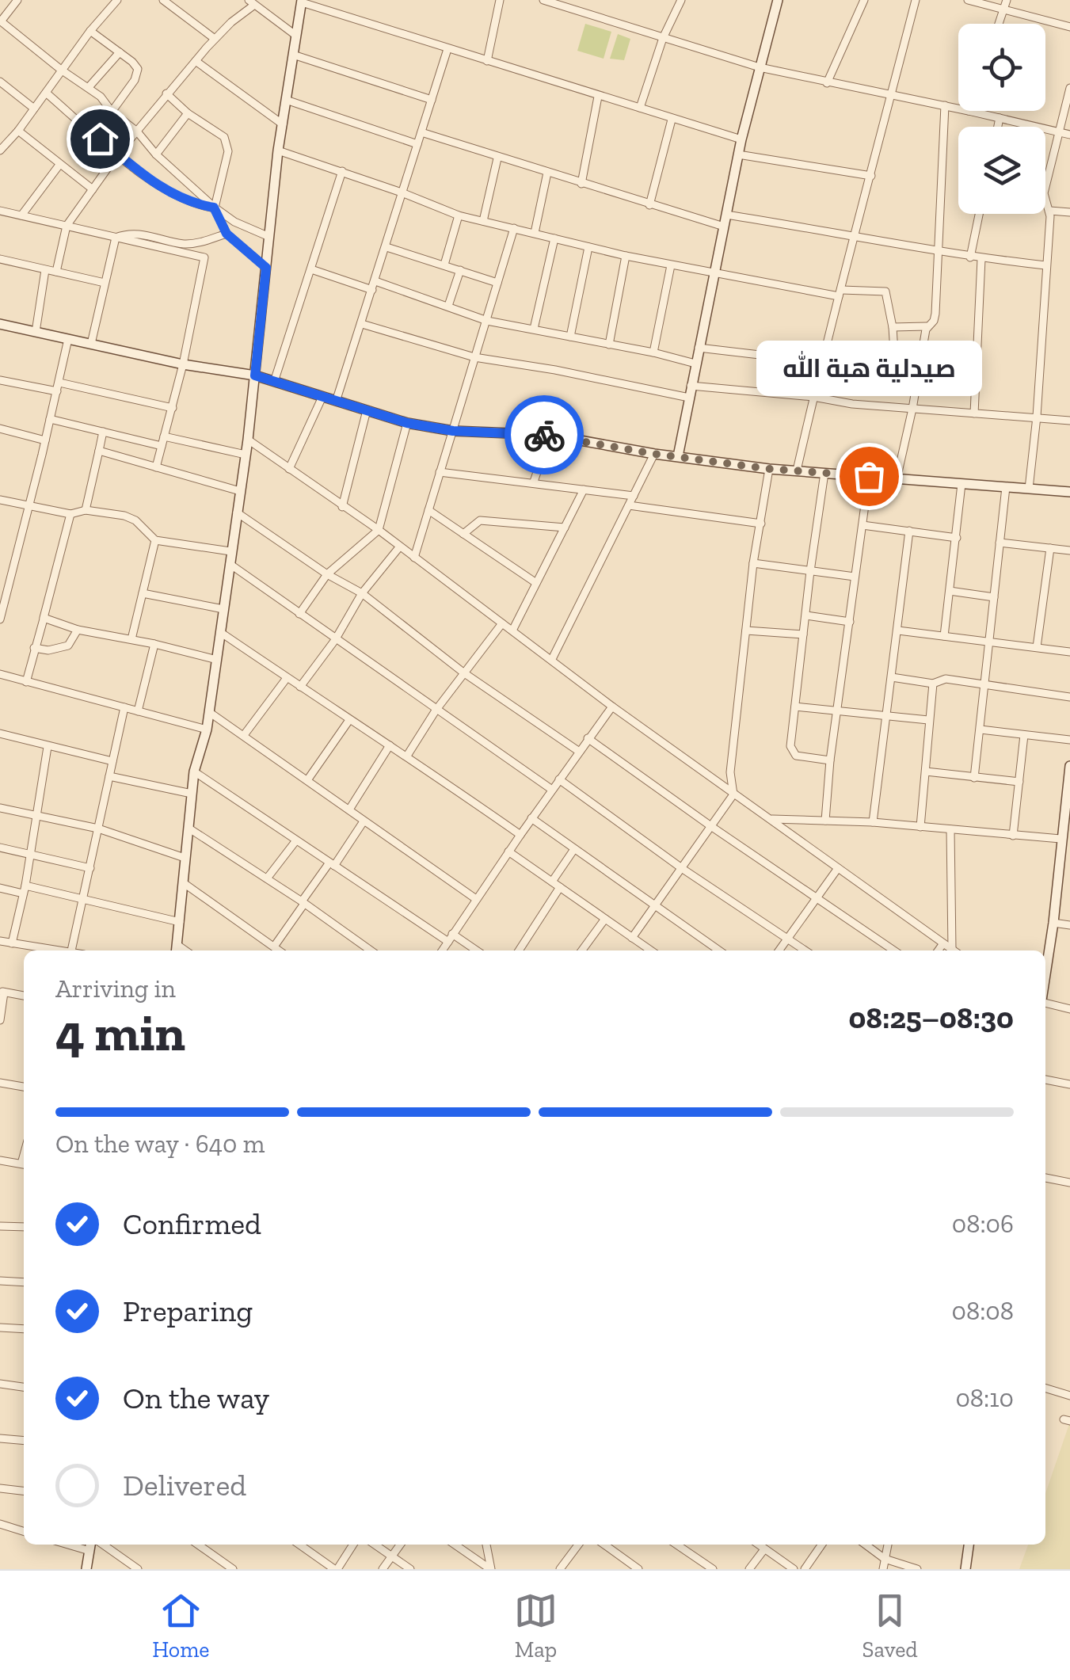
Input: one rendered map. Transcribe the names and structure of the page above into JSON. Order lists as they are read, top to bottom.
{
  "places": ["صيدلية هبة الله"],
  "page": {
    "bubble": "صيدلية هبة الله",
    "heading": ["4 min", "Arriving in", "08:25–08:30"],
    "bar": "On the way · 640 m",
    "list": [
      ["Confirmed", "08:06"],
      ["Preparing", "08:08"],
      ["On the way", "08:10"],
      "Delivered"
    ],
    "tabs": ["Home", "Map", "Saved"]
  }
}
